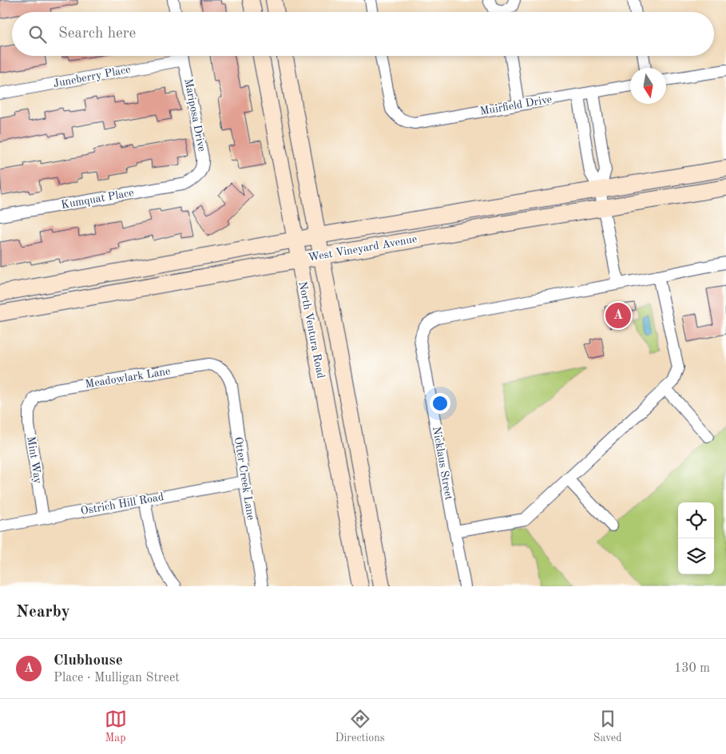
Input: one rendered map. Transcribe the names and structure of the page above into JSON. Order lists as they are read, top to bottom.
{
  "streets": {
    "main road": ["West Vineyard Avenue", "North Ventura Road"],
    "street": [
      "Juneberry Place",
      "Muirfield Drive",
      "Mariposa Drive",
      "Kumquat Place",
      "Meadowlark Lane",
      "Mint Way",
      "Nicklaus Street",
      "Otter Creek Lane",
      "Ostrich Hill Road"
    ]
  },
  "crossings": [
    ["Mariposa Drive", "Kumquat Place"],
    ["West Vineyard Avenue", "North Ventura Road"],
    ["Meadowlark Lane", "Mint Way"],
    ["Meadowlark Lane", "Otter Creek Lane"],
    ["Mint Way", "Ostrich Hill Road"],
    ["Otter Creek Lane", "Ostrich Hill Road"]
  ],
  "north": "bottom",
  "page": {
    "search": "Search here",
    "pins": "A",
    "heading": "Nearby",
    "list": [
      {
        "mark": "A",
        "name": "Clubhouse",
        "note": "Place · Mulligan Street",
        "value": "130 m"
      }
    ],
    "nav": ["Map", "Directions", "Saved"]
  }
}
